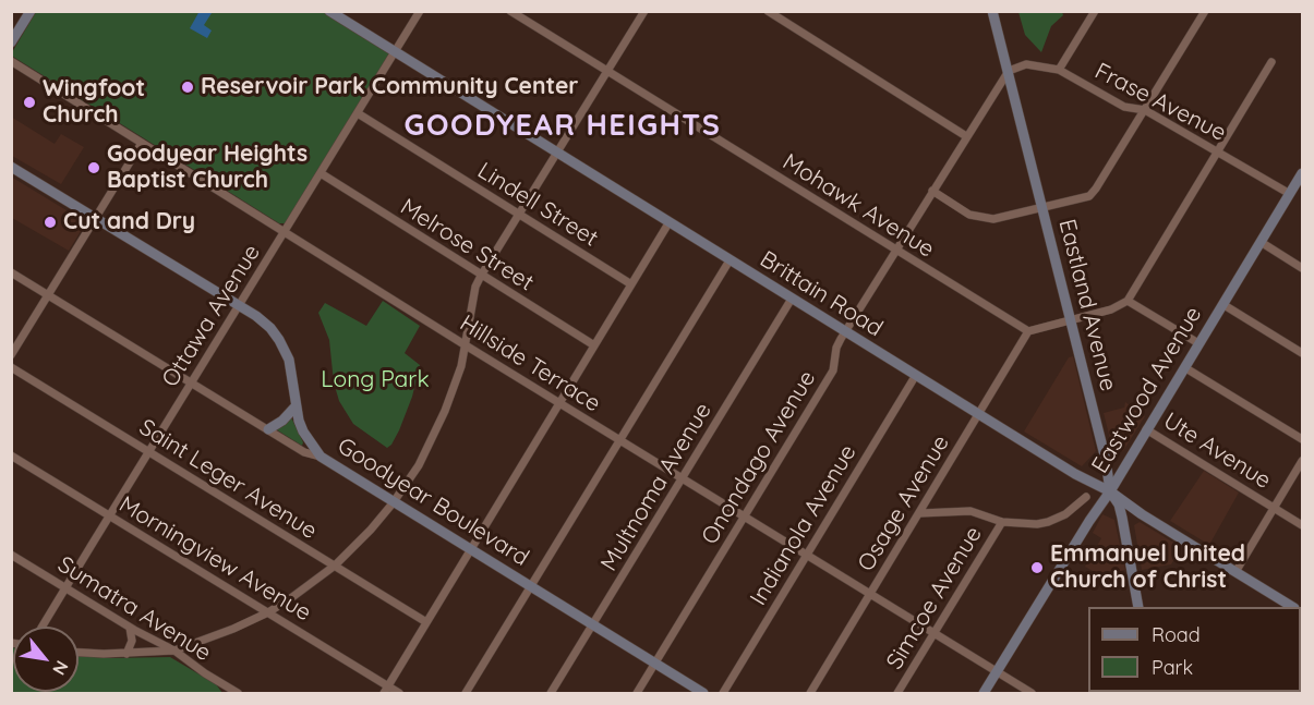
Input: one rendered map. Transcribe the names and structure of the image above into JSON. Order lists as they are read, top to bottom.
{
  "streets": {
    "street": [
      "Frase Avenue",
      "Lindell Street",
      "Mohawk Avenue",
      "Melrose Street",
      "Brittain Road",
      "Eastland Avenue",
      "Ottawa Avenue",
      "Hillside Terrace",
      "Eastwood Avenue",
      "Ute Avenue",
      "Onondago Avenue",
      "Saint Leger Avenue",
      "Multnoma Avenue",
      "Goodyear Boulevard",
      "Osage Avenue",
      "Indianola Avenue",
      "Morningview Avenue",
      "Simcoe Avenue",
      "Sumatra Avenue"
    ]
  },
  "crossings": [
    ["Frase Avenue", "Eastland Avenue"],
    ["Frase Avenue", "Eastwood Avenue"],
    ["Frase Avenue", "Onondago Avenue"],
    ["Lindell Street", "Ottawa Avenue"],
    ["Mohawk Avenue", "Onondago Avenue"],
    ["Mohawk Avenue", "Osage Avenue"],
    ["Melrose Street", "Ottawa Avenue"],
    ["Brittain Road", "Eastland Avenue"],
    ["Brittain Road", "Ottawa Avenue"],
    ["Brittain Road", "Eastwood Avenue"],
    ["Brittain Road", "Onondago Avenue"],
    ["Brittain Road", "Multnoma Avenue"],
    ["Brittain Road", "Osage Avenue"],
    ["Brittain Road", "Indianola Avenue"],
    ["Eastland Avenue", "Eastwood Avenue"],
    ["Eastland Avenue", "Onondago Avenue"],
    ["Ottawa Avenue", "Hillside Terrace"],
    ["Ottawa Avenue", "Saint Leger Avenue"],
    ["Ottawa Avenue", "Goodyear Boulevard"],
    ["Ottawa Avenue", "Morningview Avenue"],
    ["Ottawa Avenue", "Sumatra Avenue"],
    ["Hillside Terrace", "Eastwood Avenue"],
    ["Hillside Terrace", "Onondago Avenue"],
    ["Hillside Terrace", "Multnoma Avenue"],
    ["Hillside Terrace", "Osage Avenue"],
    ["Hillside Terrace", "Indianola Avenue"],
    ["Hillside Terrace", "Simcoe Avenue"],
    ["Eastwood Avenue", "Ute Avenue"],
    ["Onondago Avenue", "Goodyear Boulevard"],
    ["Multnoma Avenue", "Goodyear Boulevard"]
  ],
  "districts": ["GOODYEAR HEIGHTS"],
  "parks": ["Long Park"],
  "places": [
    "Reservoir Park Community Center",
    "Wingfoot Church",
    "Goodyear Heights Baptist Church",
    "Cut and Dry",
    "Emmanuel United Church of Christ"
  ],
  "legend": ["Road", "Park"],
  "north": "bottom right"
}
